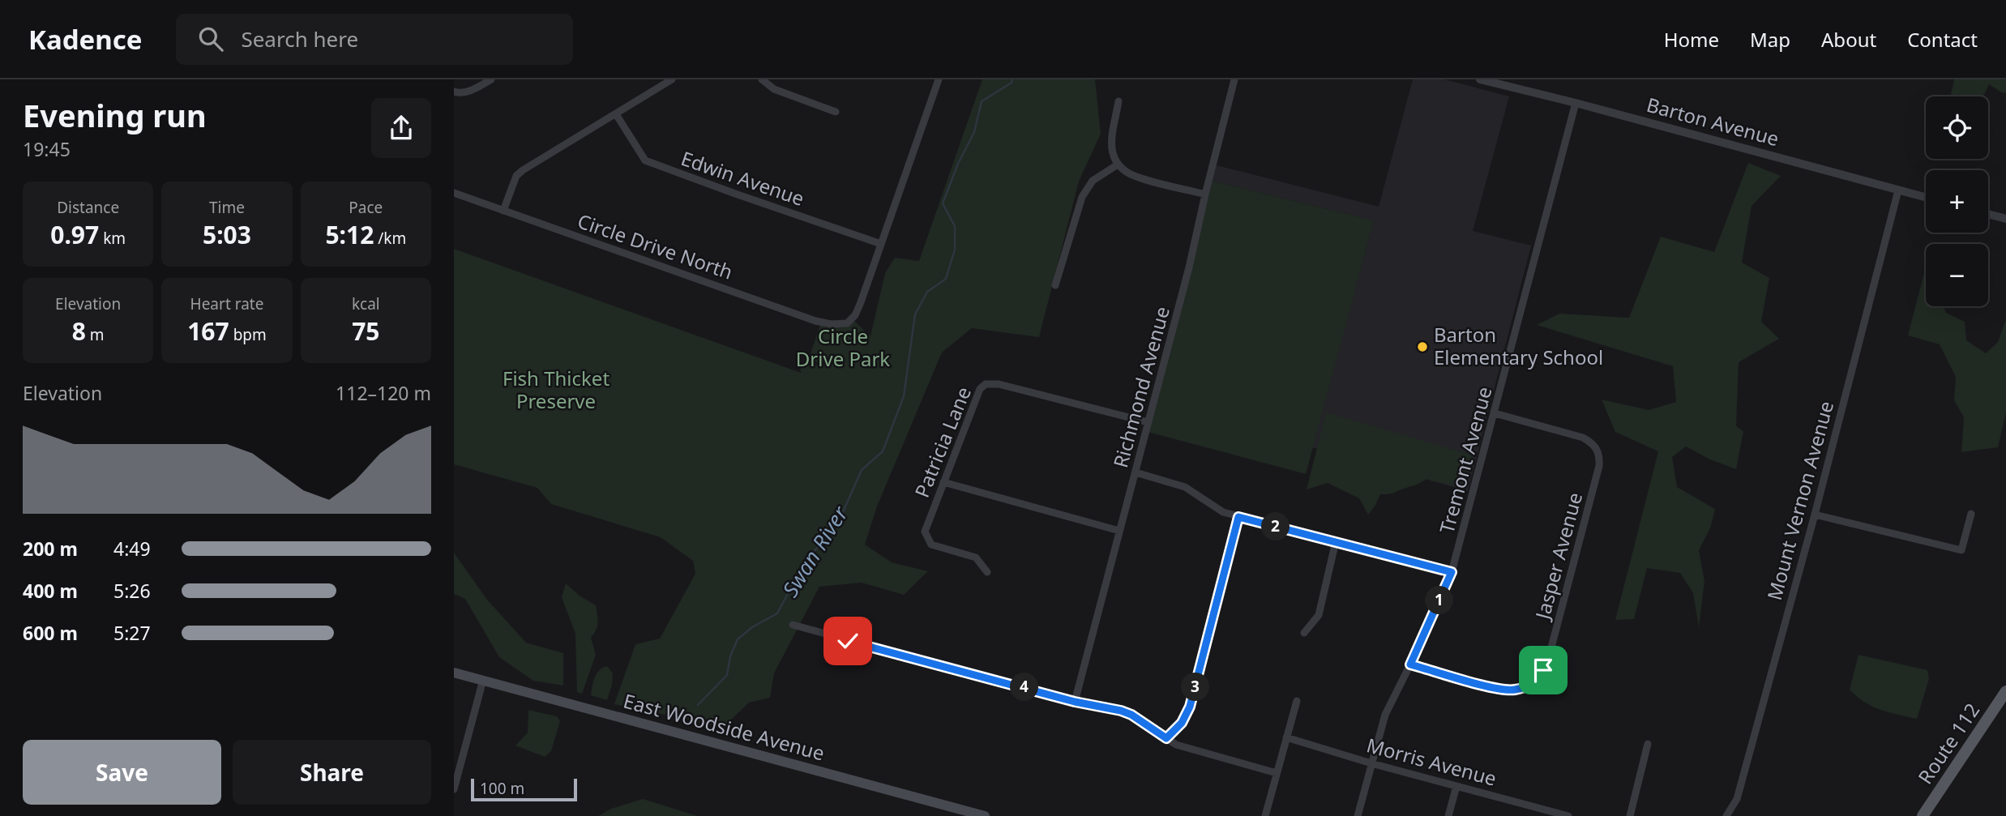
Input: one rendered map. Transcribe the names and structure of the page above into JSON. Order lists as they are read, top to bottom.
{
  "streets": {
    "main road": ["East Woodside Avenue", "Route 112"],
    "street": [
      "Barton Avenue",
      "Edwin Avenue",
      "Circle Drive North",
      "Richmond Avenue",
      "Patricia Lane",
      "Tremont Avenue",
      "Mount Vernon Avenue",
      "Jasper Avenue",
      "Morris Avenue"
    ]
  },
  "crossings": [
    ["Barton Avenue", "Tremont Avenue"],
    ["Barton Avenue", "Mount Vernon Avenue"],
    ["Edwin Avenue", "Circle Drive North"],
    ["Richmond Avenue", "Patricia Lane"],
    ["Tremont Avenue", "Jasper Avenue"],
    ["Tremont Avenue", "Morris Avenue"]
  ],
  "water": ["Swan River"],
  "parks": ["Circle Drive Park", "Fish Thicket Preserve"],
  "places": ["Barton Elementary School"],
  "scale_bar": "100 m",
  "page": {
    "header": "Kadence",
    "search": "Search here",
    "nav": [
      "Home",
      "Map",
      "About",
      "Contact"
    ],
    "heading": ["Evening run", "19:45"],
    "map_buttons": ["+", "−"],
    "stats": [
      ["Distance", "0.97 km"],
      ["Time", "5:03"],
      ["Pace", "5:12 /km"],
      ["Elevation", "8 m"],
      ["Heart rate", "167 bpm"],
      ["kcal", "75"]
    ],
    "chart": ["Elevation", "112–120 m"],
    "pins": [
      "2",
      "1",
      "3",
      "4"
    ],
    "list": [
      {
        "name": "200 m",
        "note": "4:49"
      },
      {
        "name": "400 m",
        "note": "5:26"
      },
      {
        "name": "600 m",
        "note": "5:27"
      }
    ],
    "buttons": ["Save", "Share"],
    "scale": "100 m"
  }
}
